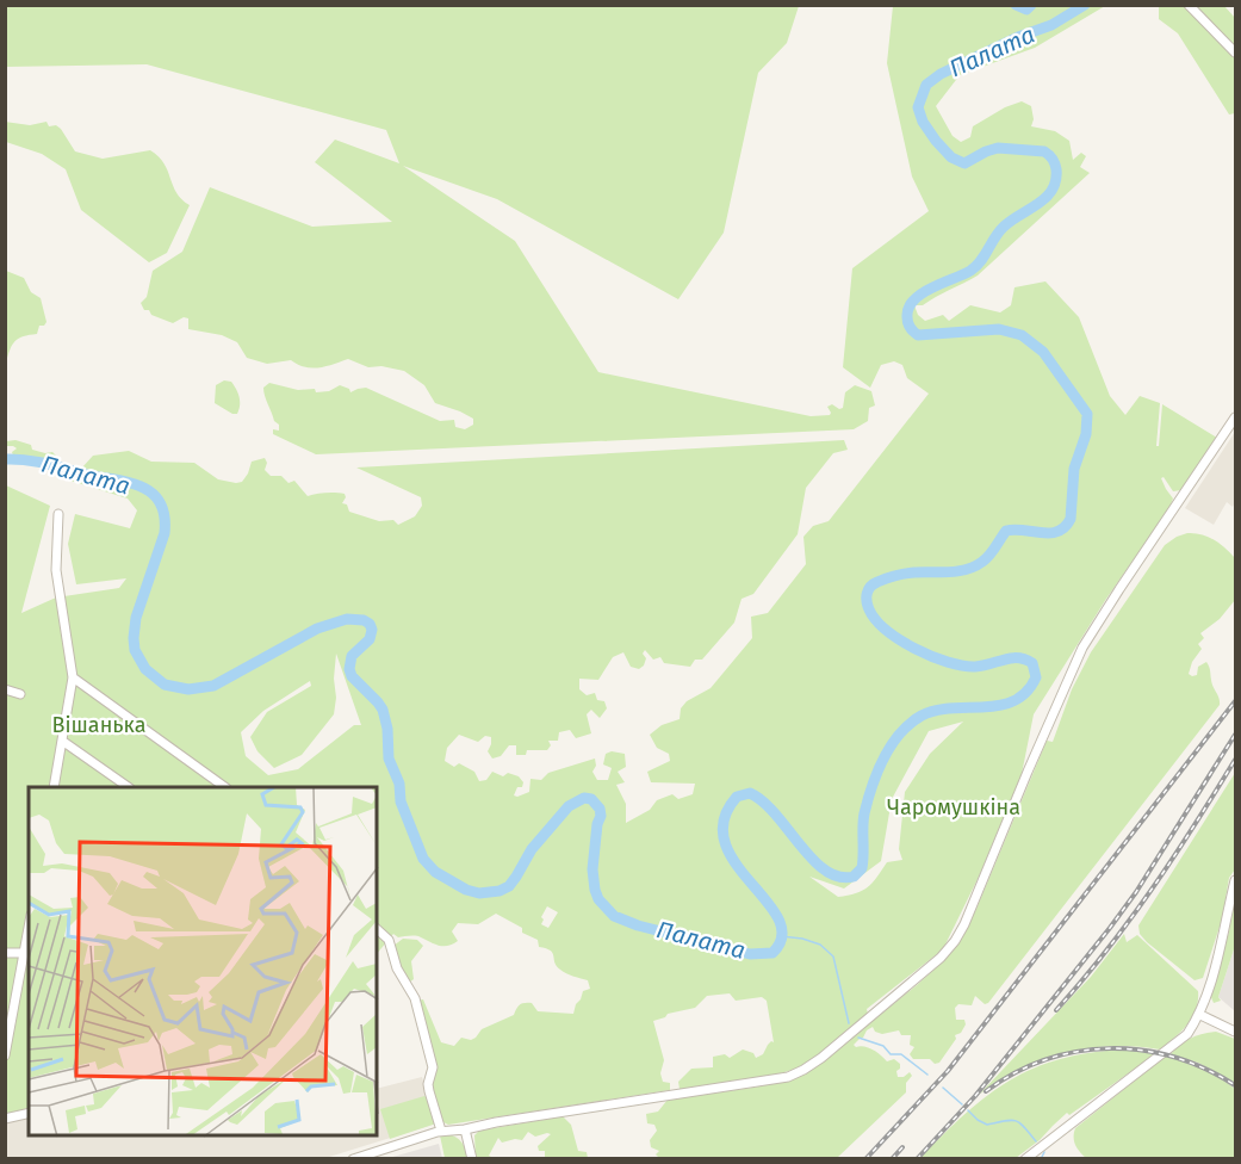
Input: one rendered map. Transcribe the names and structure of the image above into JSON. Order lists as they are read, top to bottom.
{
  "water": ["Палата"],
  "parks": ["Вішанька", "Чаромушкіна"]
}
